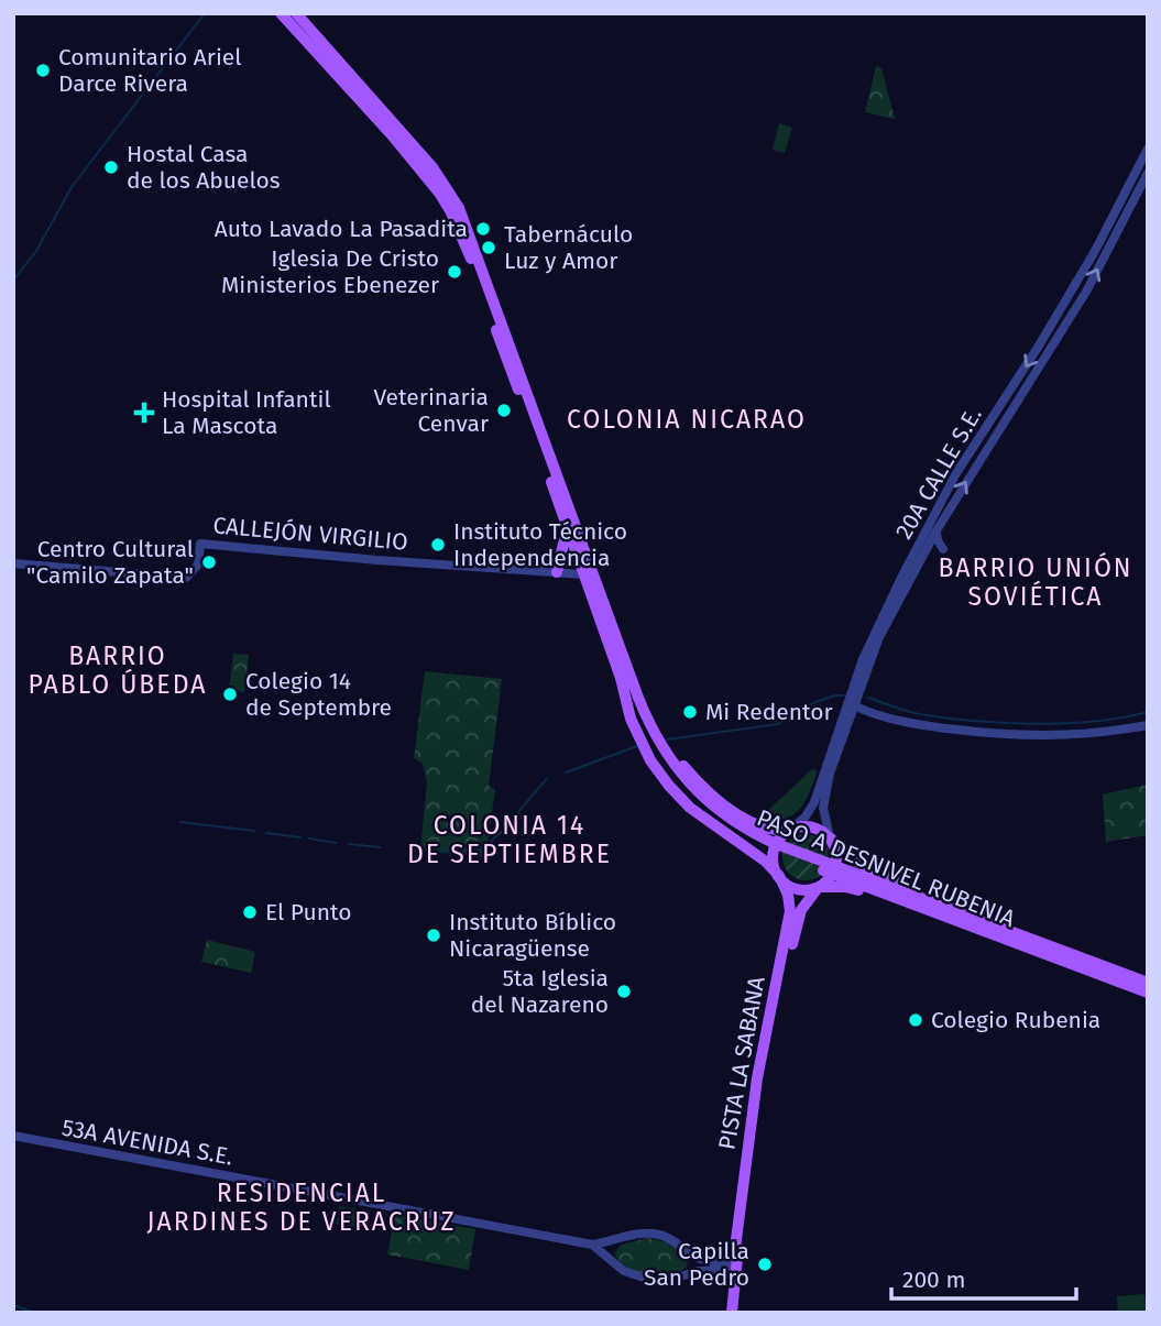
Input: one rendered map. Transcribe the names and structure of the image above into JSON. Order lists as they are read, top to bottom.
{
  "streets": {
    "main road": ["PASO A DESNIVEL RUBENIA", "PISTA LA SABANA"],
    "street": ["20A CALLE S.E.", "CALLEJÓN VIRGILIO", "53A AVENIDA S.E."]
  },
  "crossings": [
    ["20A CALLE S.E.", "PISTA LA SABANA"],
    ["PISTA LA SABANA", "53A AVENIDA S.E."]
  ],
  "districts": [
    "COLONIA NICARAO",
    "BARRIO UNIÓN SOVIÉTICA",
    "BARRIO PABLO ÚBEDA",
    "COLONIA 14 DE SEPTIEMBRE",
    "RESIDENCIAL JARDINES DE VERACRUZ"
  ],
  "places": {
    "other": [
      "Comunitario Ariel Darce Rivera",
      "Hostal Casa de los Abuelos",
      "Auto Lavado La Pasadita",
      "Tabernáculo Luz y Amor",
      "Iglesia De Cristo Ministerios Ebenezer",
      "Veterinaria Cenvar",
      "Instituto Técnico Independencia",
      "Centro Cultural \"Camilo Zapata\"",
      "Colegio 14 de Septembre",
      "Mi Redentor",
      "El Punto",
      "Instituto Bíblico Nicaragüense",
      "5ta Iglesia del Nazareno",
      "Colegio Rubenia",
      "Capilla San Pedro"
    ],
    "health": ["Hospital Infantil La Mascota"]
  },
  "scale_bar": "200 m"
}
